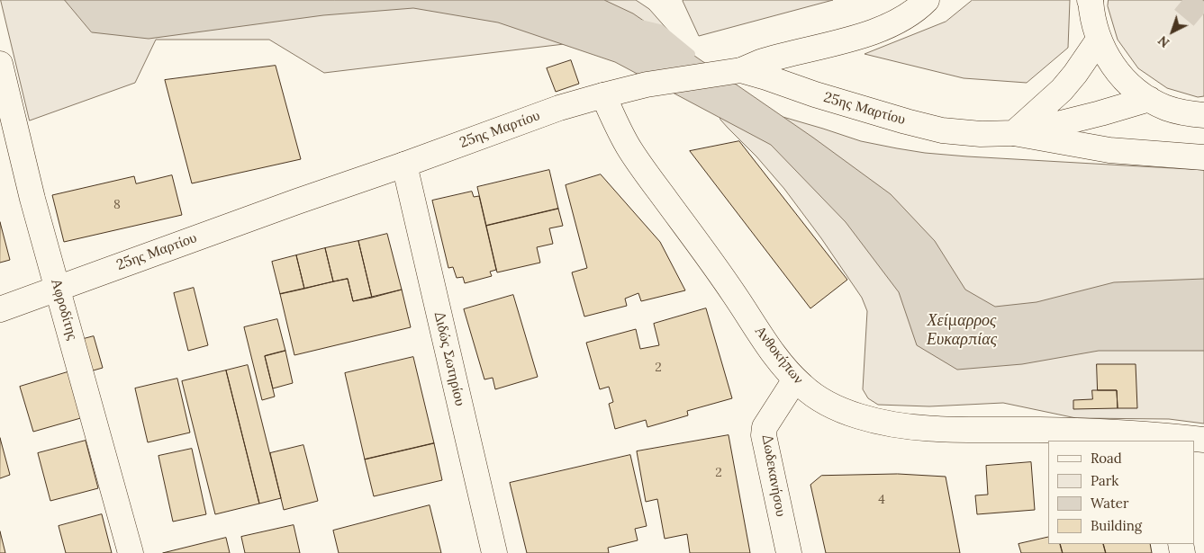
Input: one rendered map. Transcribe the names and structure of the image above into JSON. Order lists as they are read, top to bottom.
{
  "streets": {
    "main road": [
      "25ης Μαρτίου",
      "Αφροδίτης",
      "Ανθοκήπων",
      "Διδώς Σωτηρίου",
      "Δωδεκανήσου"
    ]
  },
  "crossings": [
    ["25ης Μαρτίου", "Αφροδίτης"],
    ["25ης Μαρτίου", "Ανθοκήπων"],
    ["25ης Μαρτίου", "Διδώς Σωτηρίου"],
    ["Ανθοκήπων", "Δωδεκανήσου"]
  ],
  "water": ["Χείμαρρος Ευκαρπίας"],
  "house_numbers": [
    "8",
    "2",
    "2",
    "4"
  ],
  "legend": [
    "Road",
    "Park",
    "Water",
    "Building"
  ],
  "north": "bottom left"
}
